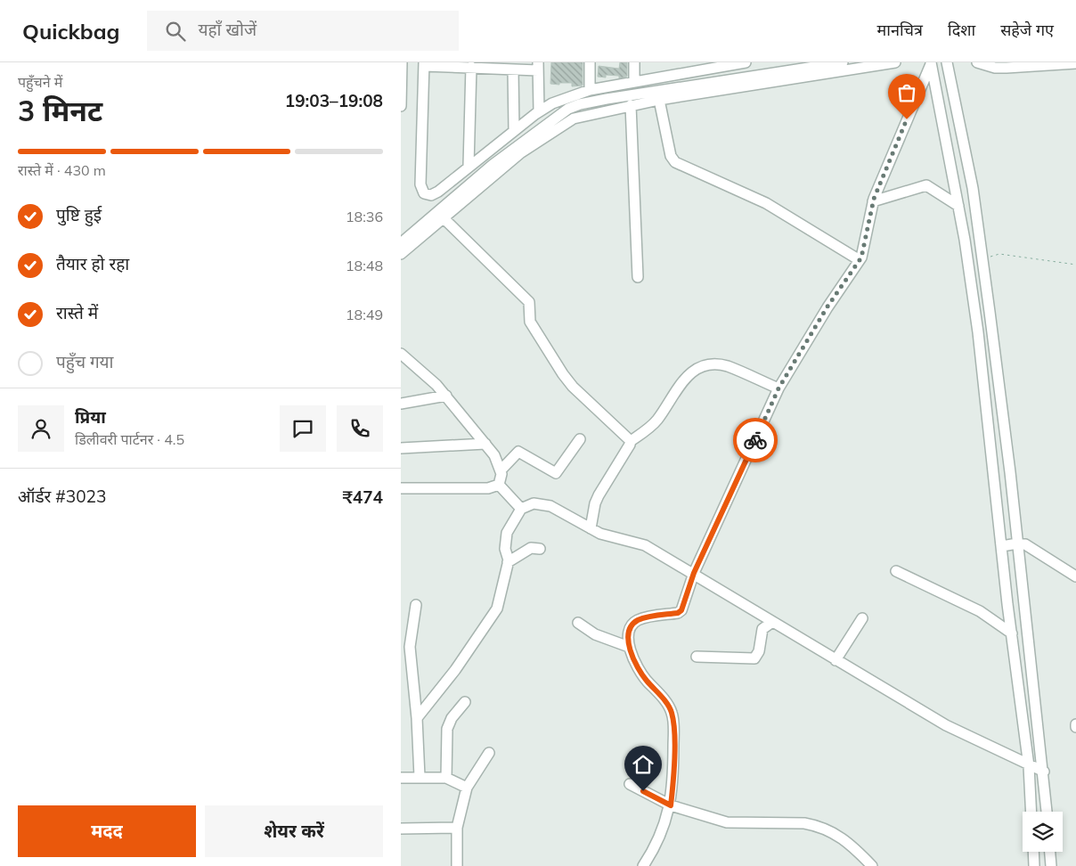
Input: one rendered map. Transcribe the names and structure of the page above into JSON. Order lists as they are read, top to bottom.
{
  "page": {
    "header": "Quickbag",
    "search": "यहाँ खोजें",
    "nav": ["मानचित्र", "दिशा", "सहेजे गए"],
    "heading": ["3 मिनट", "पहुँचने में", "19:03–19:08"],
    "panel": [
      "प्रिया",
      "डिलीवरी पार्टनर · 4.5",
      "ऑर्डर #3023",
      "₹474"
    ],
    "bar": "रास्ते में · 430 m",
    "list": [
      ["पुष्टि हुई", "18:36"],
      ["तैयार हो रहा", "18:48"],
      ["रास्ते में", "18:49"],
      "पहुँच गया"
    ],
    "buttons": ["मदद", "शेयर करें"]
  }
}
